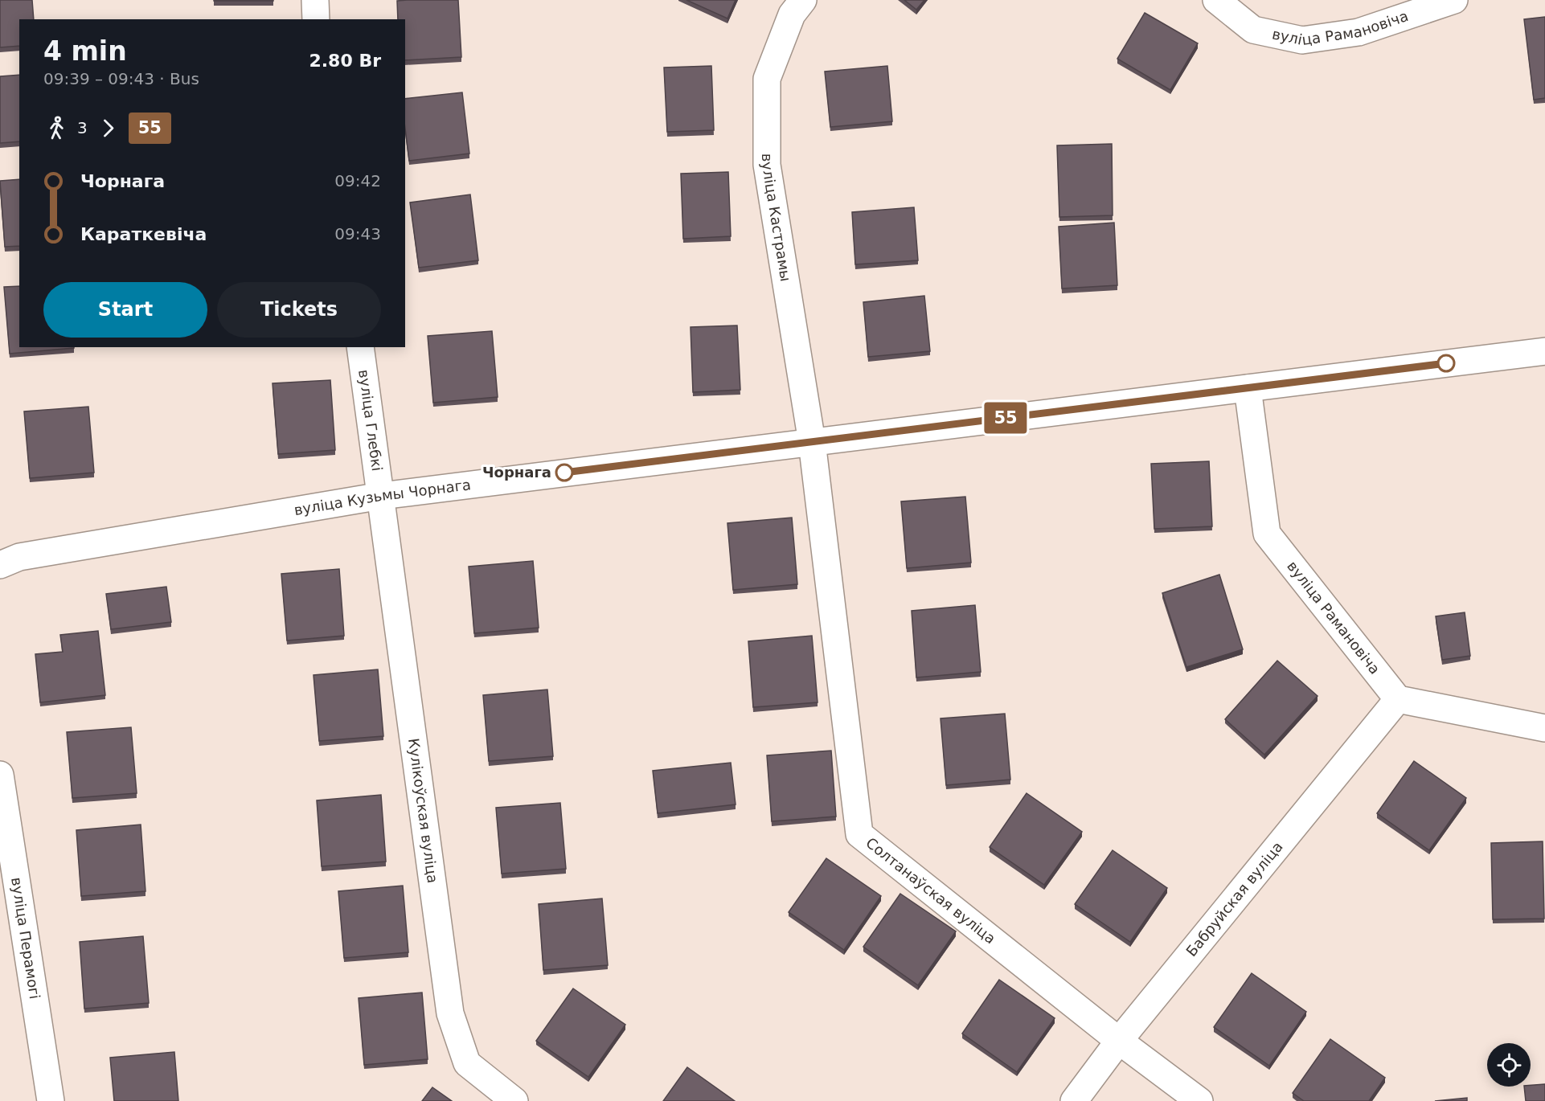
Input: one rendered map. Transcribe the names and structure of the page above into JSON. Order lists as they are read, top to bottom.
{
  "streets": {
    "street": [
      "вуліца Рамановіча",
      "вуліца Кастрамы",
      "вуліца Глебкі",
      "вуліца Кузьмы Чорнага",
      "Кулікоўская вуліца",
      "Солтанаўская вуліца",
      "Бабруйская вуліца",
      "вуліца Перамогі"
    ]
  },
  "crossings": [
    ["вуліца Рамановіча", "вуліца Кузьмы Чорнага"],
    ["вуліца Рамановіча", "Бабруйская вуліца"],
    ["вуліца Кастрамы", "вуліца Кузьмы Чорнага"],
    ["вуліца Кастрамы", "Солтанаўская вуліца"],
    ["вуліца Глебкі", "вуліца Кузьмы Чорнага"],
    ["вуліца Глебкі", "Кулікоўская вуліца"],
    ["вуліца Кузьмы Чорнага", "Кулікоўская вуліца"],
    ["вуліца Кузьмы Чорнага", "Солтанаўская вуліца"],
    ["Солтанаўская вуліца", "Бабруйская вуліца"]
  ],
  "places": ["Чорнага"],
  "lines": ["bus line 55"],
  "page": {
    "on_map": "55",
    "heading": ["4 min", "09:39 – 09:43 · Bus", "2.80 Br"],
    "legs": ["3", "55"],
    "list": [
      {
        "name": "Чорнага",
        "value": "09:42"
      },
      {
        "name": "Караткевіча",
        "value": "09:43"
      }
    ],
    "buttons": ["Start", "Tickets"]
  }
}
